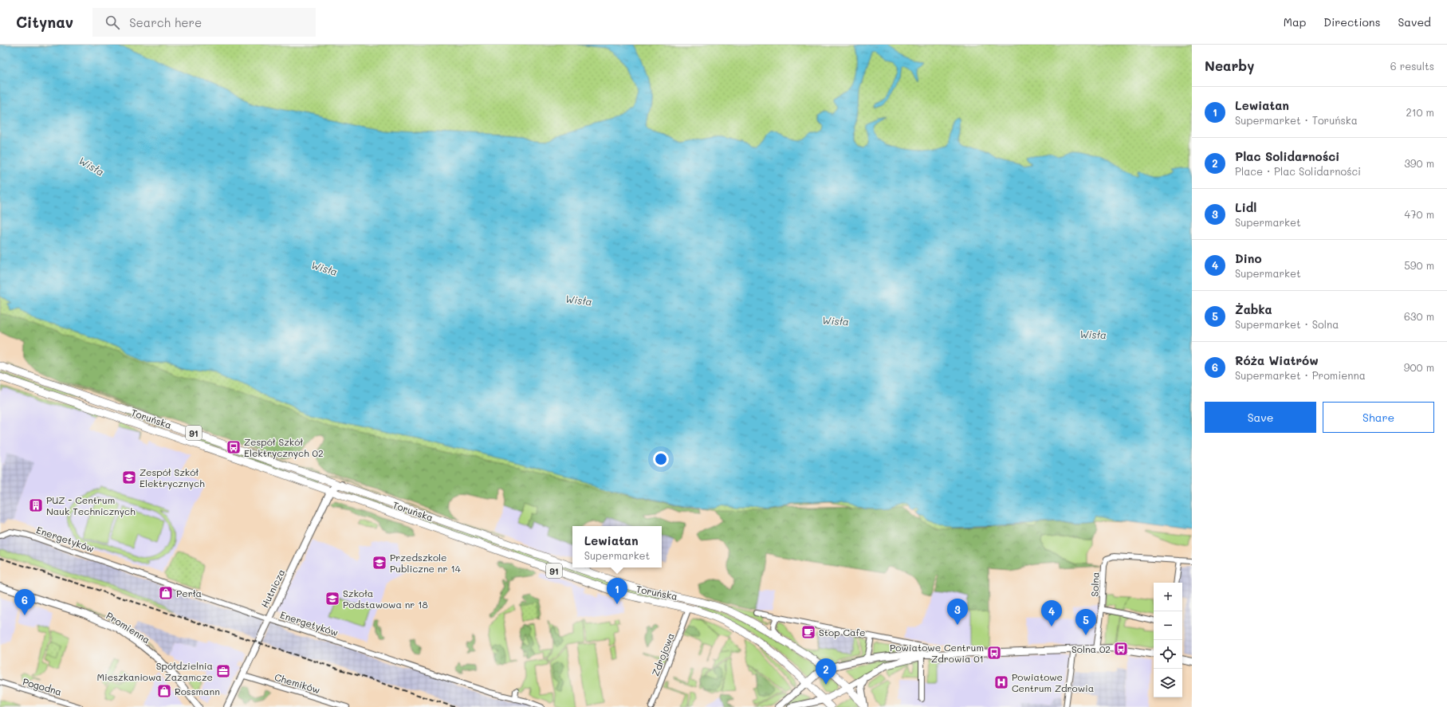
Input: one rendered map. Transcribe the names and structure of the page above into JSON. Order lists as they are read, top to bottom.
{
  "streets": {
    "main road": ["Toruńska", "91"],
    "street": [
      "Energetyków",
      "Solna",
      "Hutnicza",
      "Promienna",
      "Zdrojowa",
      "Chemików",
      "Pogodna"
    ]
  },
  "crossings": [
    ["Toruńska", "91"],
    ["Toruńska", "Hutnicza"],
    ["Toruńska", "Zdrojowa"],
    ["Energetyków", "Hutnicza"],
    ["Hutnicza", "Chemików"]
  ],
  "water": ["Wisła"],
  "places": {
    "bus stop": ["Zespół Szkół Elektrycznych 02", "Solna 02", "Powiatowe Centrum Zdrowia 01"],
    "school or university": ["Zespół Szkół Elektrycznych", "Przedszkole Publiczne nr 14", "Szkoła Podstawowa nr 18"],
    "building": ["PUZ - Centrum Nauk Technicznych"],
    "shop": ["Perła", "Rossmann"],
    "cafe": ["Stop Cafe"],
    "office": ["Spółdzielnia Mieszkaniowa Zazamcze"],
    "hospital": ["Powiatowe Centrum Zdrowia"]
  },
  "page": {
    "header": "Citynav",
    "search": "Search here",
    "nav": ["Map", "Directions", "Saved"],
    "heading": ["Nearby", "6 results"],
    "list": [
      {
        "mark": "1",
        "name": "Lewiatan",
        "note": "Supermarket · Toruńska",
        "value": "210 m"
      },
      {
        "mark": "2",
        "name": "Plac Solidarności",
        "note": "Place · Plac Solidarności",
        "value": "390 m"
      },
      {
        "mark": "3",
        "name": "Lidl",
        "note": "Supermarket",
        "value": "470 m"
      },
      {
        "mark": "4",
        "name": "Dino",
        "note": "Supermarket",
        "value": "590 m"
      },
      {
        "mark": "5",
        "name": "Żabka",
        "note": "Supermarket · Solna",
        "value": "630 m"
      },
      {
        "mark": "6",
        "name": "Róża Wiatrów",
        "note": "Supermarket · Promienna",
        "value": "900 m"
      }
    ],
    "buttons": ["Save", "Share"],
    "popup": ["Lewiatan", "Supermarket"],
    "pins": [
      "1",
      "6",
      "3",
      "4",
      "5",
      "2"
    ],
    "map_buttons": ["+", "−"]
  }
}
